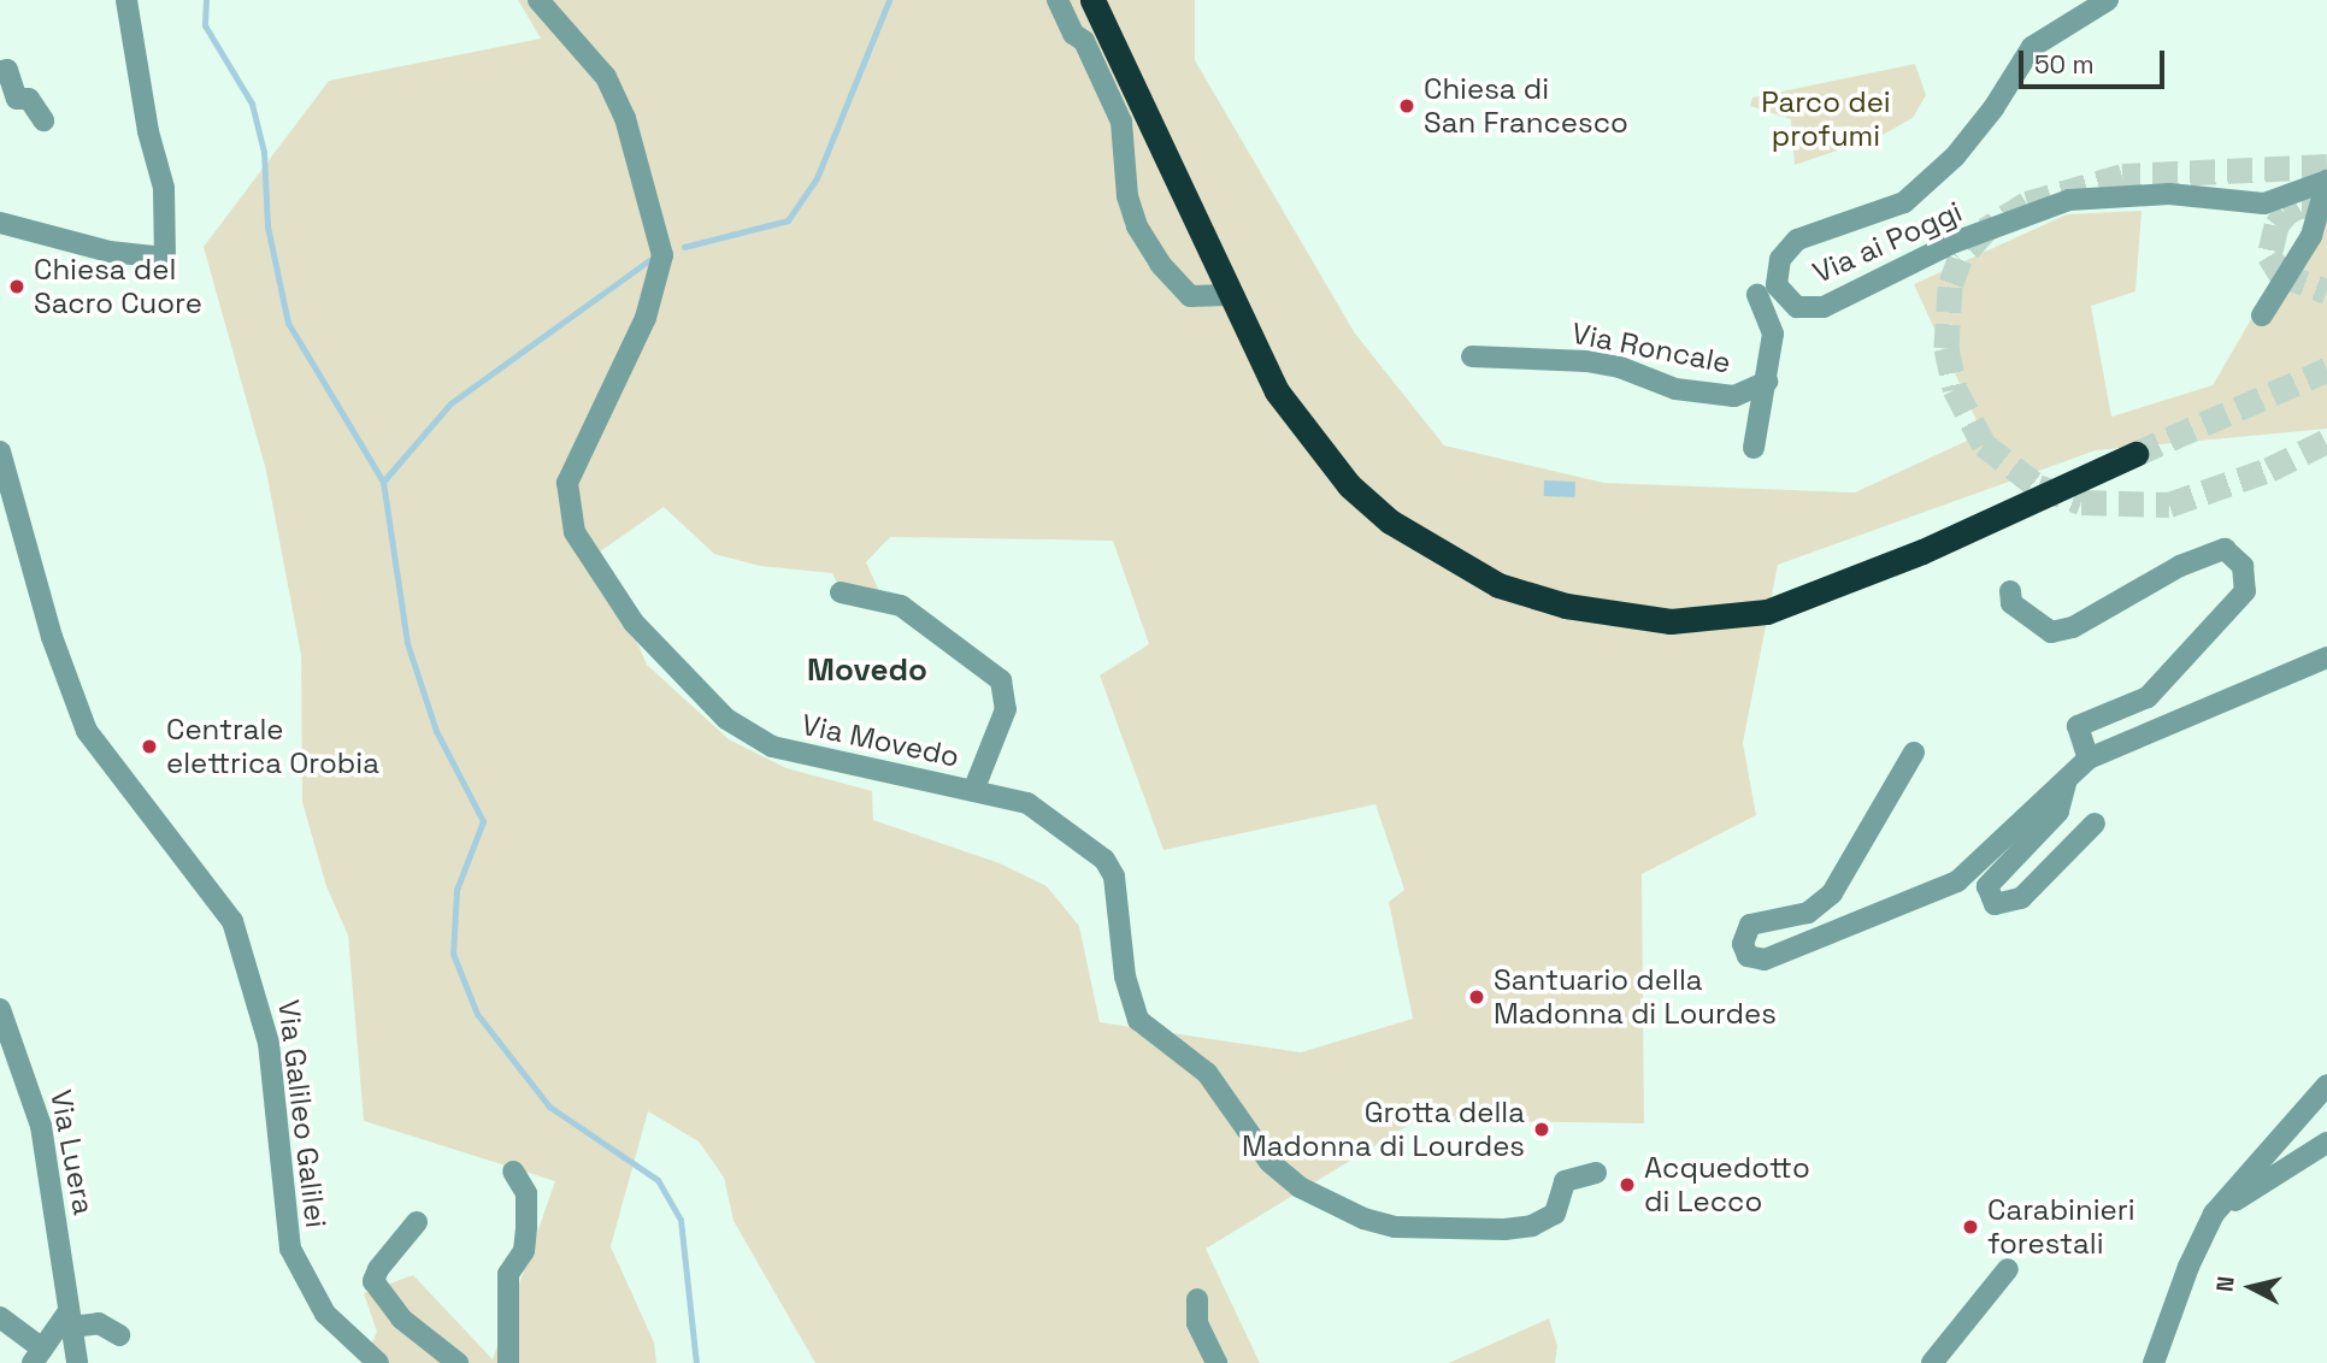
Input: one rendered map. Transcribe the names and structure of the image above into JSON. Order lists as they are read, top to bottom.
{
  "streets": {
    "street": [
      "Via ai Poggi",
      "Via Roncale",
      "Via Movedo",
      "Via Galileo Galilei",
      "Via Luera"
    ]
  },
  "districts": ["Movedo"],
  "parks": ["Parco dei profumi"],
  "places": [
    "Chiesa di San Francesco",
    "Chiesa del Sacro Cuore",
    "Centrale elettrica Orobia",
    "Santuario della Madonna di Lourdes",
    "Grotta della Madonna di Lourdes",
    "Acquedotto di Lecco",
    "Carabinieri forestali"
  ],
  "scale_bar": "50 m",
  "north": "left"
}
